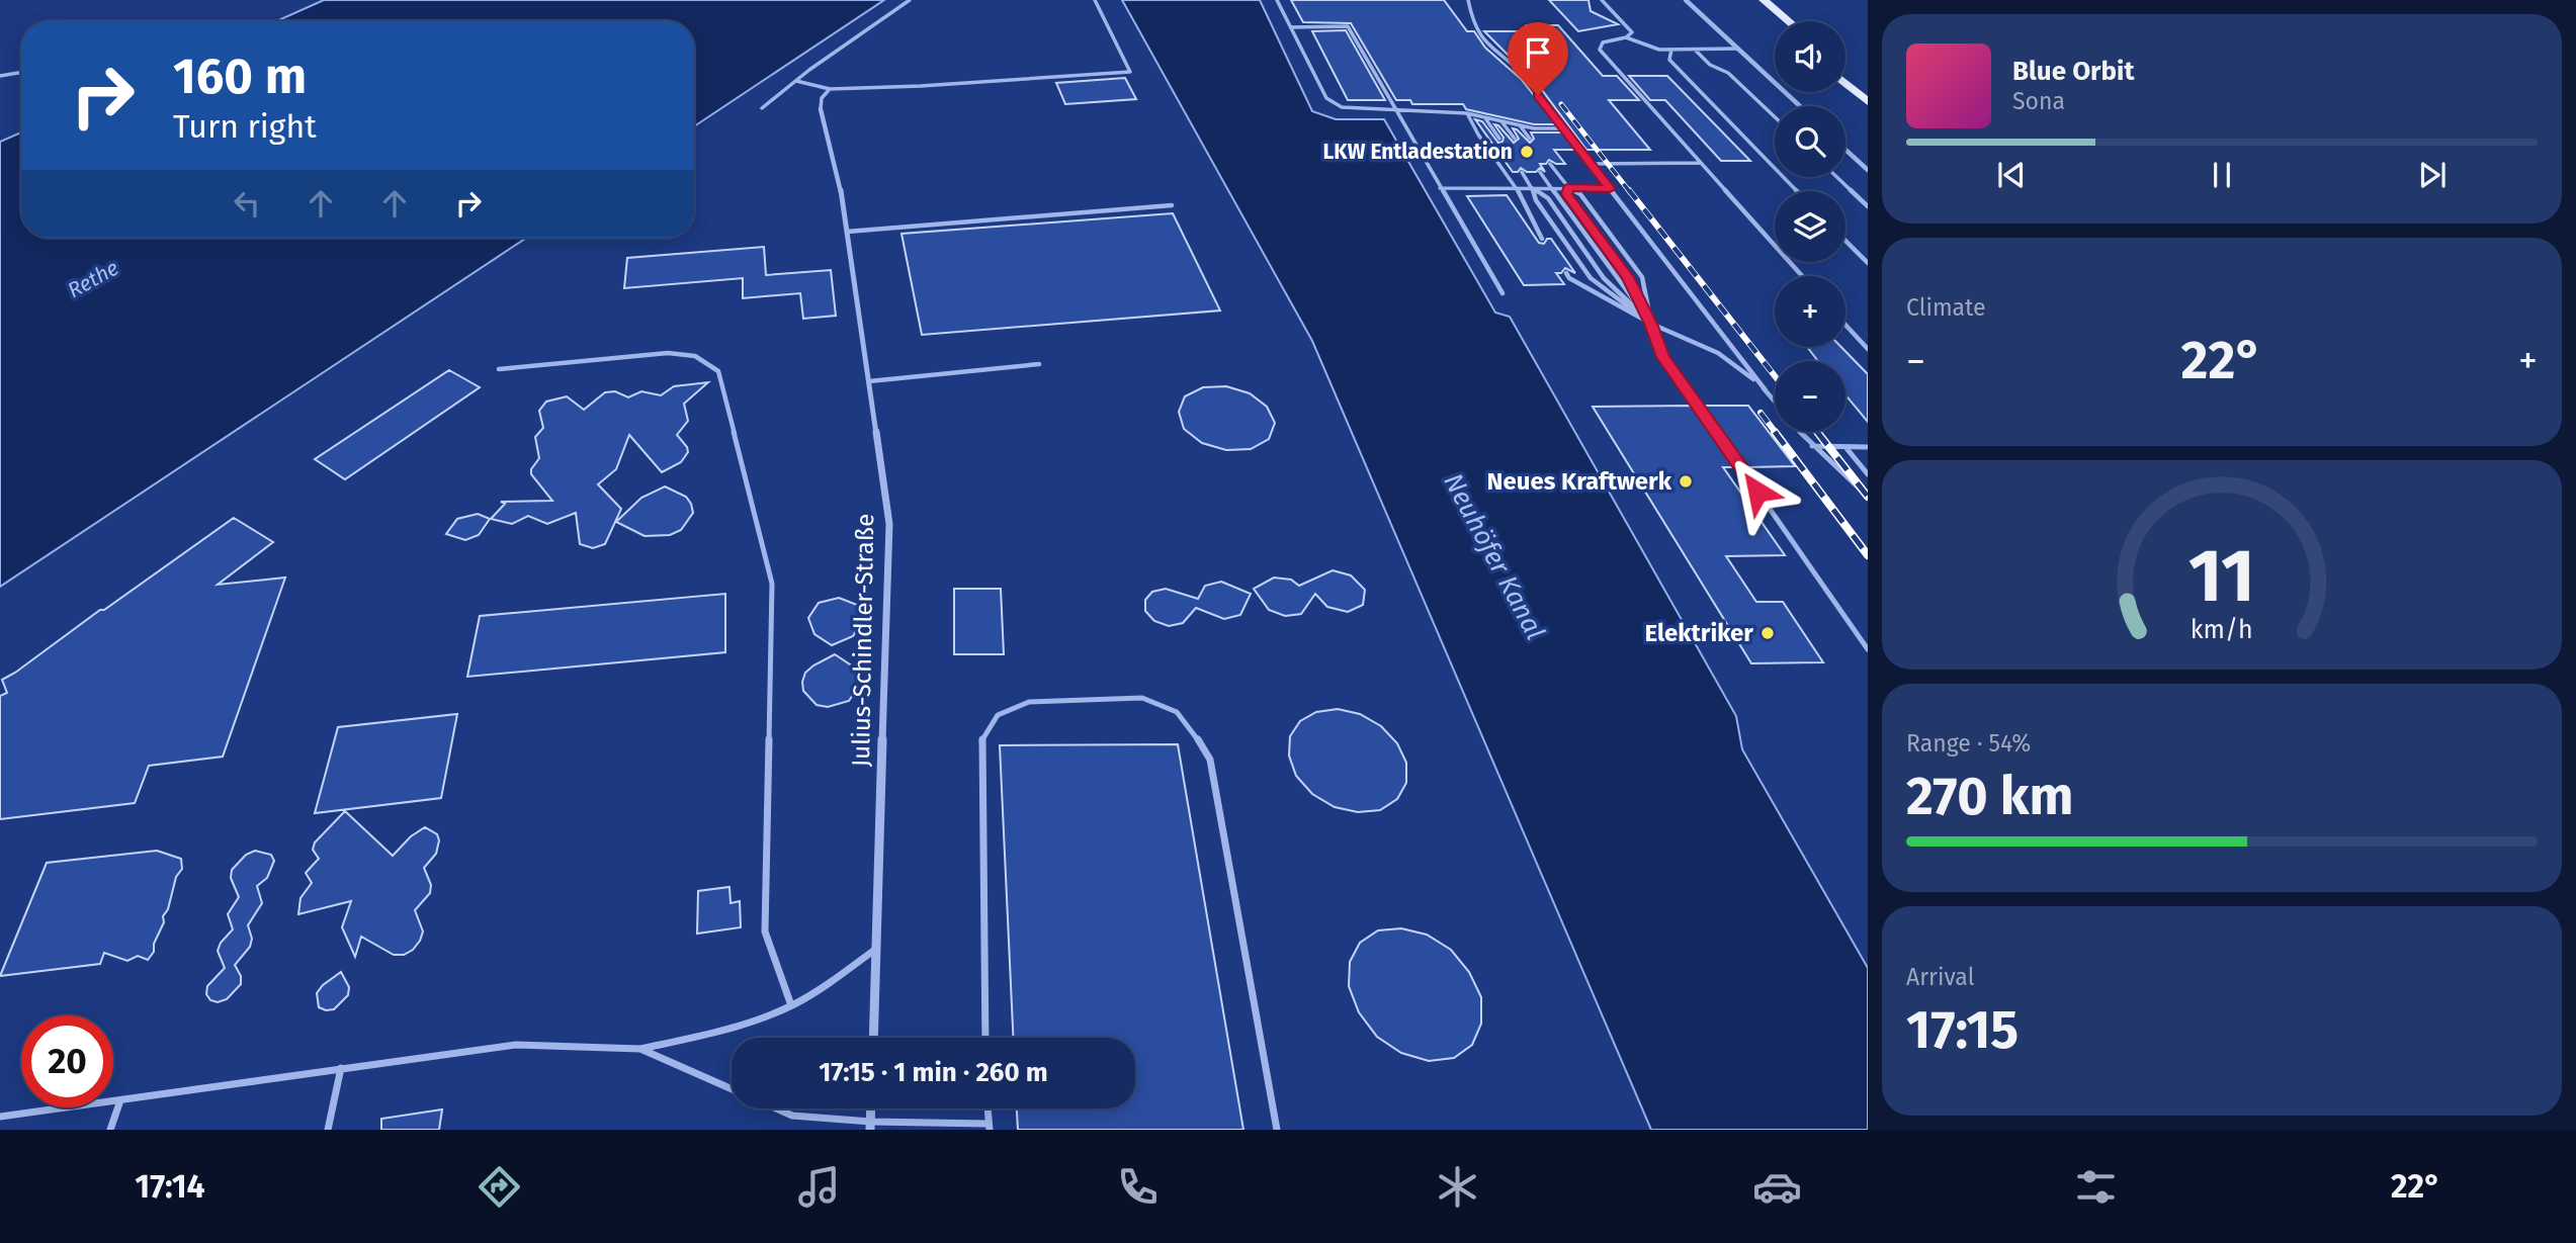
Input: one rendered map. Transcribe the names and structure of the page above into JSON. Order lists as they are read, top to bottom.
{
  "streets": {
    "street": ["Julius-Schindler-Straße"]
  },
  "water": ["Rethe", "Neuhöfer Kanal"],
  "places": ["LKW Entladestation", "Neues Kraftwerk", "Elektriker"],
  "page": {
    "map_buttons": ["+", "−"],
    "turn": ["160 m", "Turn right"],
    "song": ["Blue Orbit", "Sona"],
    "tile": [
      "Climate",
      ["Range · 54%", "270 km"],
      ["Arrival", "17:15"]
    ],
    "heat": ["−", "22°", "+"],
    "limit": "20",
    "trip": "17:15 · 1 min · 260 m",
    "tabs": ["17:14", "22°"],
    "gauge": ["11", "km/h"]
  }
}
